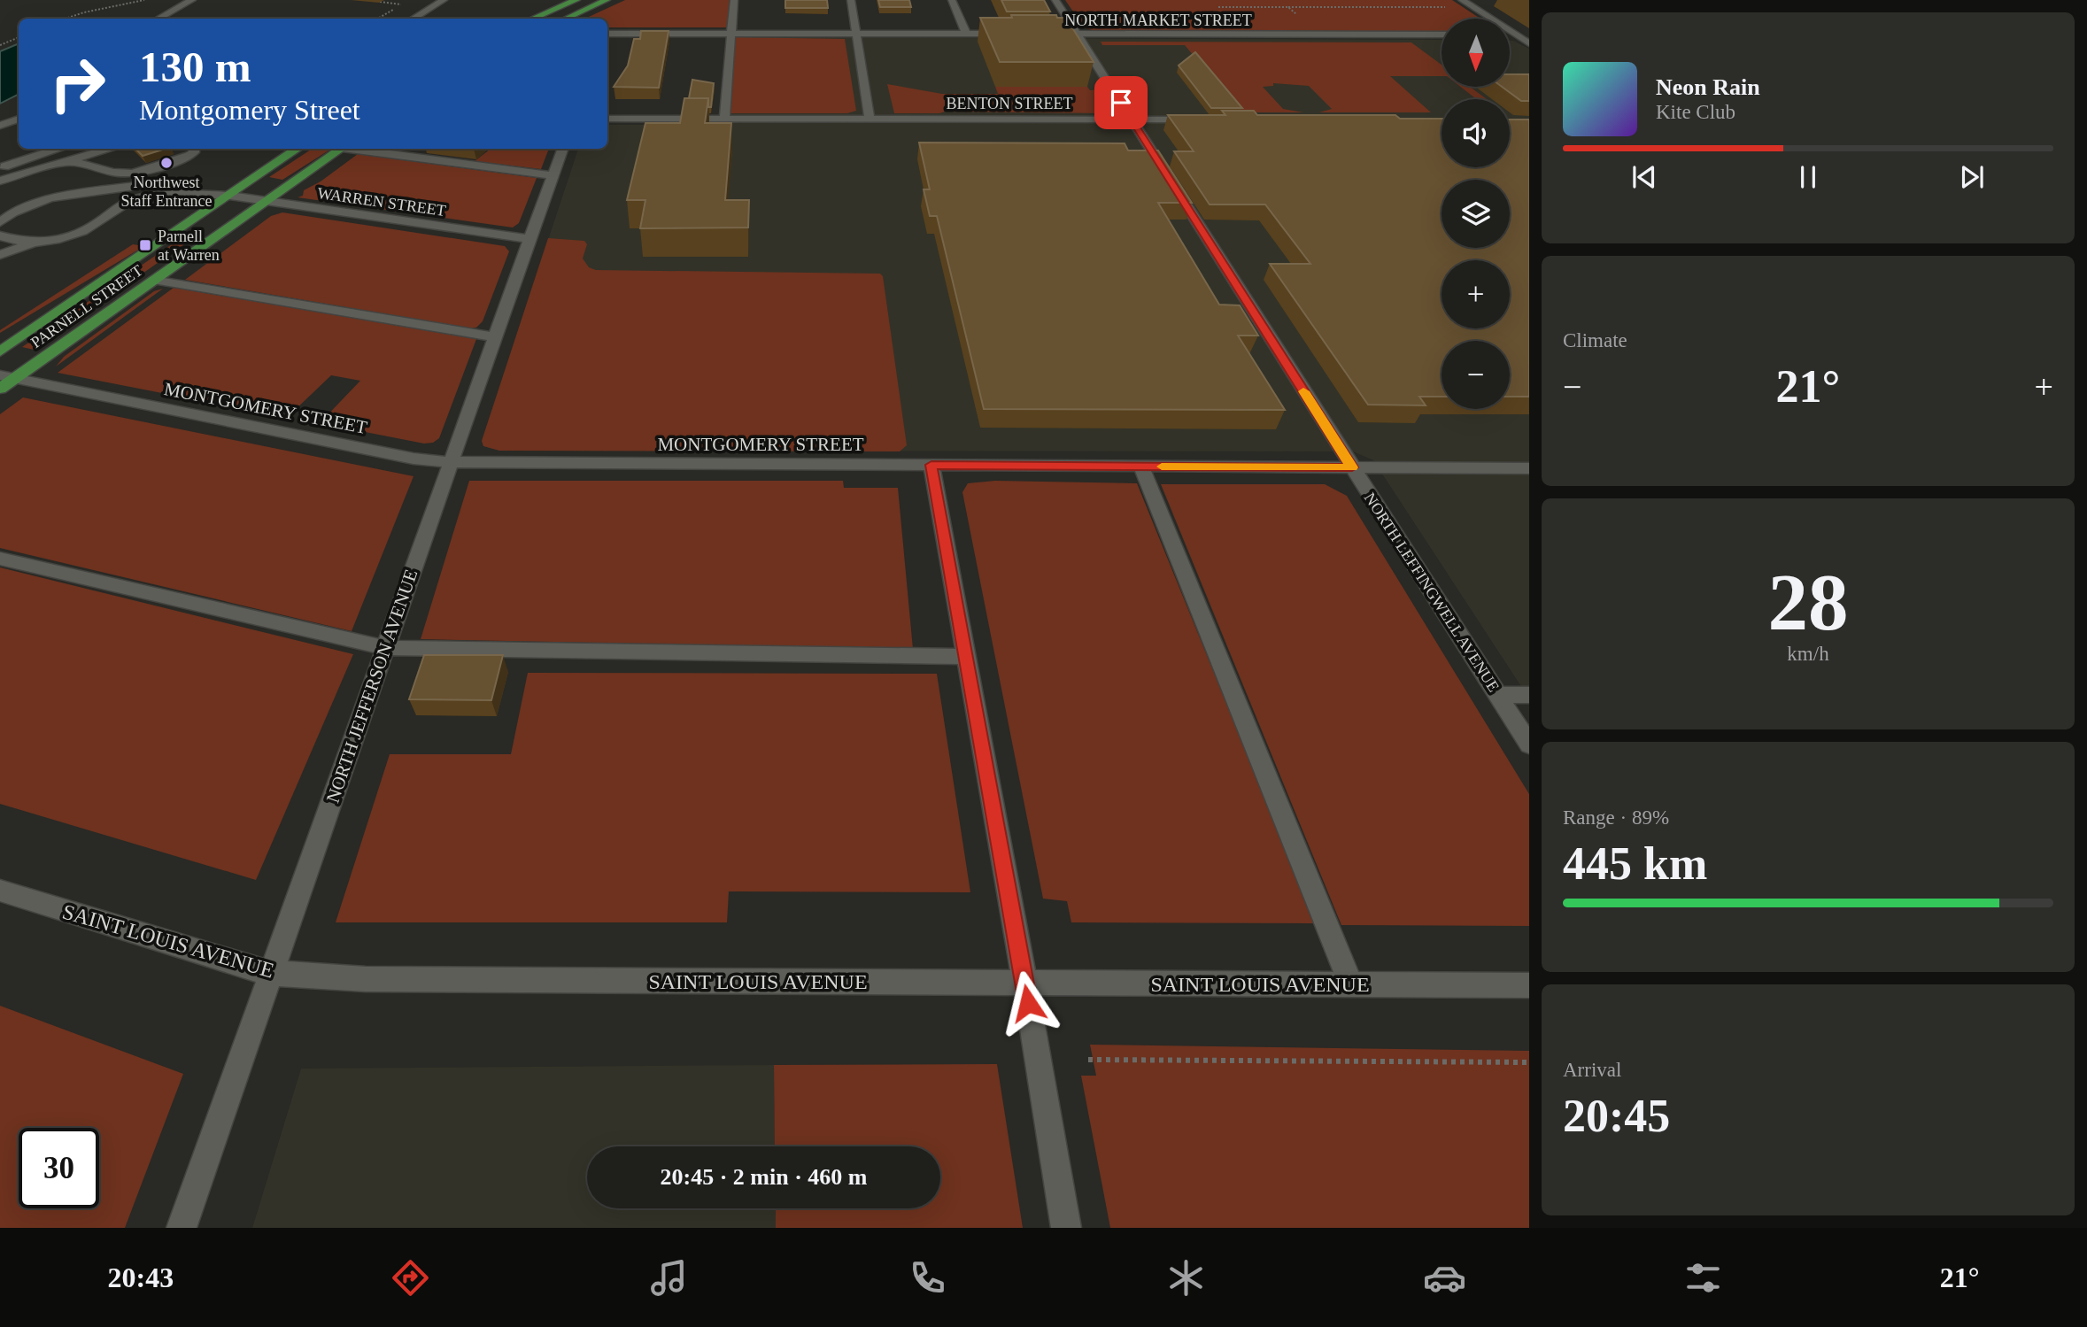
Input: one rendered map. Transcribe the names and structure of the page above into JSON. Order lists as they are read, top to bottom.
{
  "streets": {
    "main road": ["PARNELL STREET"],
    "street": [
      "NORTH MARKET STREET",
      "BENTON STREET",
      "WARREN STREET",
      "MONTGOMERY STREET",
      "NORTH LEFFINGWELL AVENUE",
      "NORTH JEFFERSON AVENUE",
      "SAINT LOUIS AVENUE"
    ]
  },
  "crossings": [
    ["NORTH MARKET STREET", "NORTH LEFFINGWELL AVENUE"],
    ["BENTON STREET", "NORTH LEFFINGWELL AVENUE"],
    ["WARREN STREET", "PARNELL STREET"],
    ["WARREN STREET", "NORTH JEFFERSON AVENUE"],
    ["PARNELL STREET", "MONTGOMERY STREET"],
    ["MONTGOMERY STREET", "NORTH LEFFINGWELL AVENUE"],
    ["MONTGOMERY STREET", "NORTH JEFFERSON AVENUE"],
    ["NORTH JEFFERSON AVENUE", "SAINT LOUIS AVENUE"]
  ],
  "places": {
    "other": ["Northwest Staff Entrance"],
    "transit": ["Parnell at Warren"]
  },
  "north": "bottom",
  "page": {
    "map_buttons": ["+", "−"],
    "turn": ["130 m", "Montgomery Street"],
    "song": ["Neon Rain", "Kite Club"],
    "tile": [
      "Climate",
      ["28", "km/h"],
      ["Range · 89%", "445 km"],
      ["Arrival", "20:45"]
    ],
    "heat": ["−", "21°", "+"],
    "limit": "30",
    "trip": "20:45 · 2 min · 460 m",
    "tabs": ["20:43", "21°"]
  }
}
